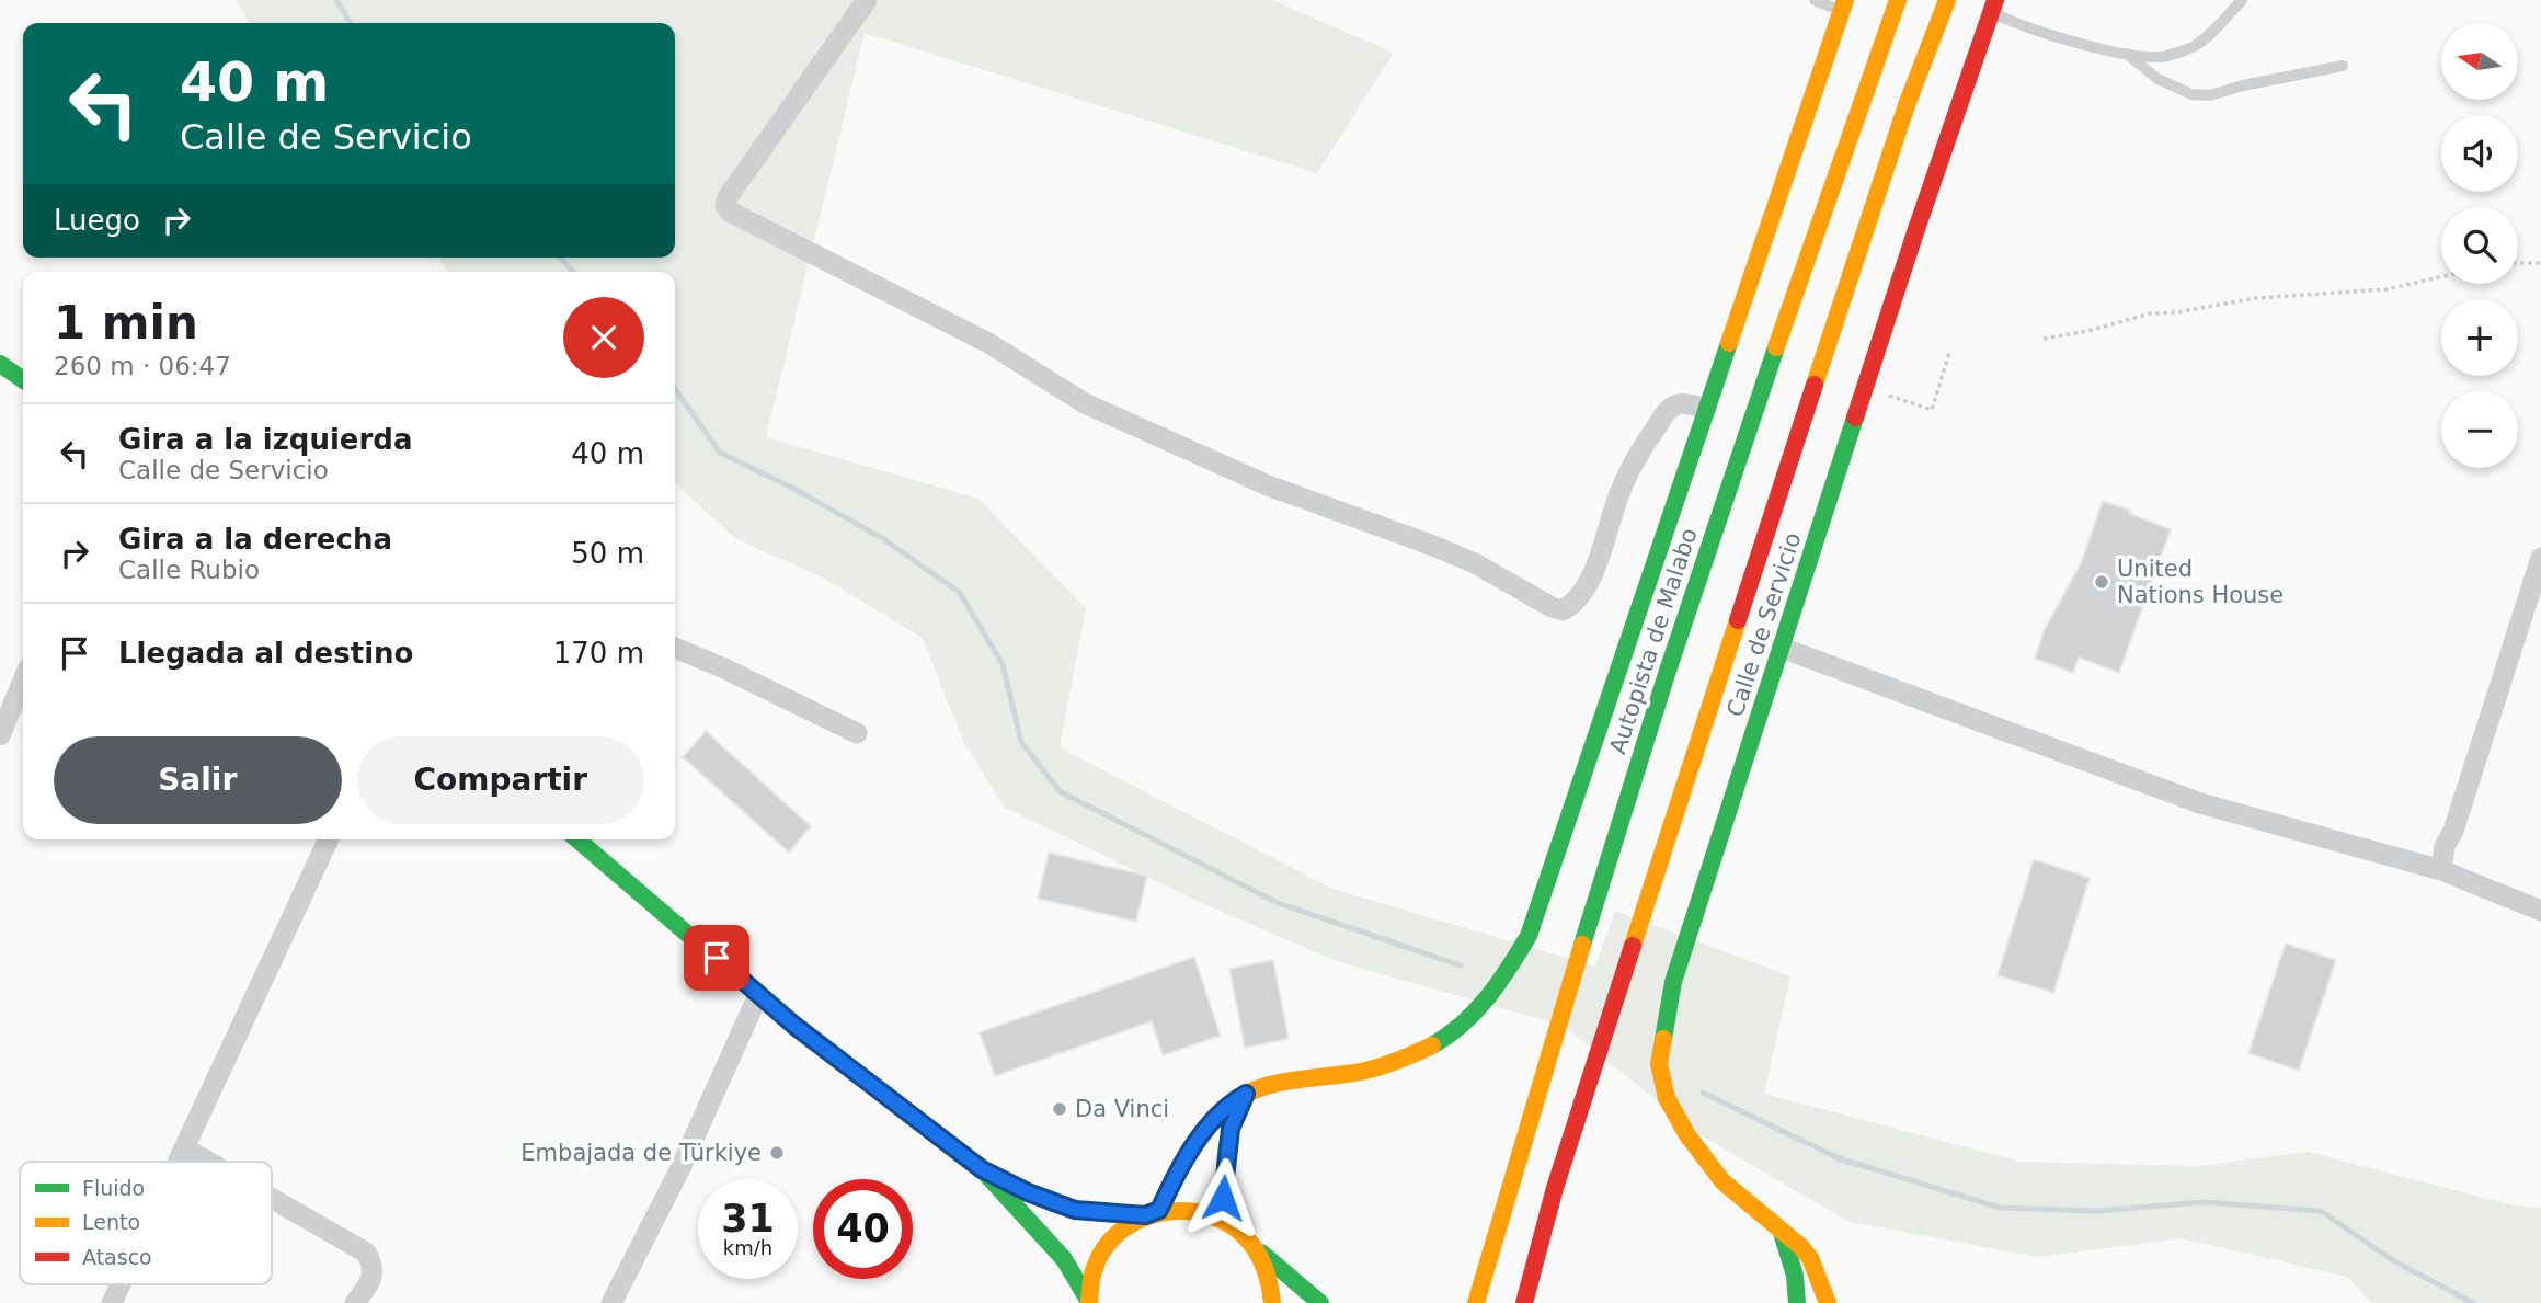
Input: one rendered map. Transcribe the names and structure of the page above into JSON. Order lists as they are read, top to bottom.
{
  "streets": {
    "main road": ["Calle de Servicio", "Autopista de Malabo"]
  },
  "places": ["United Nations House", "Da Vinci", "Embajada de Türkiye"],
  "legend": ["Fluido", "Lento", "Atasco"],
  "north": "left",
  "page": {
    "map_buttons": ["+", "−"],
    "turn": ["40 m", "Calle de Servicio"],
    "then": "Luego",
    "heading": ["1 min", "260 m · 06:47"],
    "list": [
      {
        "name": "Gira a la izquierda",
        "note": "Calle de Servicio",
        "value": "40 m"
      },
      {
        "name": "Gira a la derecha",
        "note": "Calle Rubio",
        "value": "50 m"
      },
      {
        "name": "Llegada al destino",
        "value": "170 m"
      }
    ],
    "buttons": ["Salir", "Compartir"],
    "speed": "31 km/h",
    "limit": "40"
  }
}
